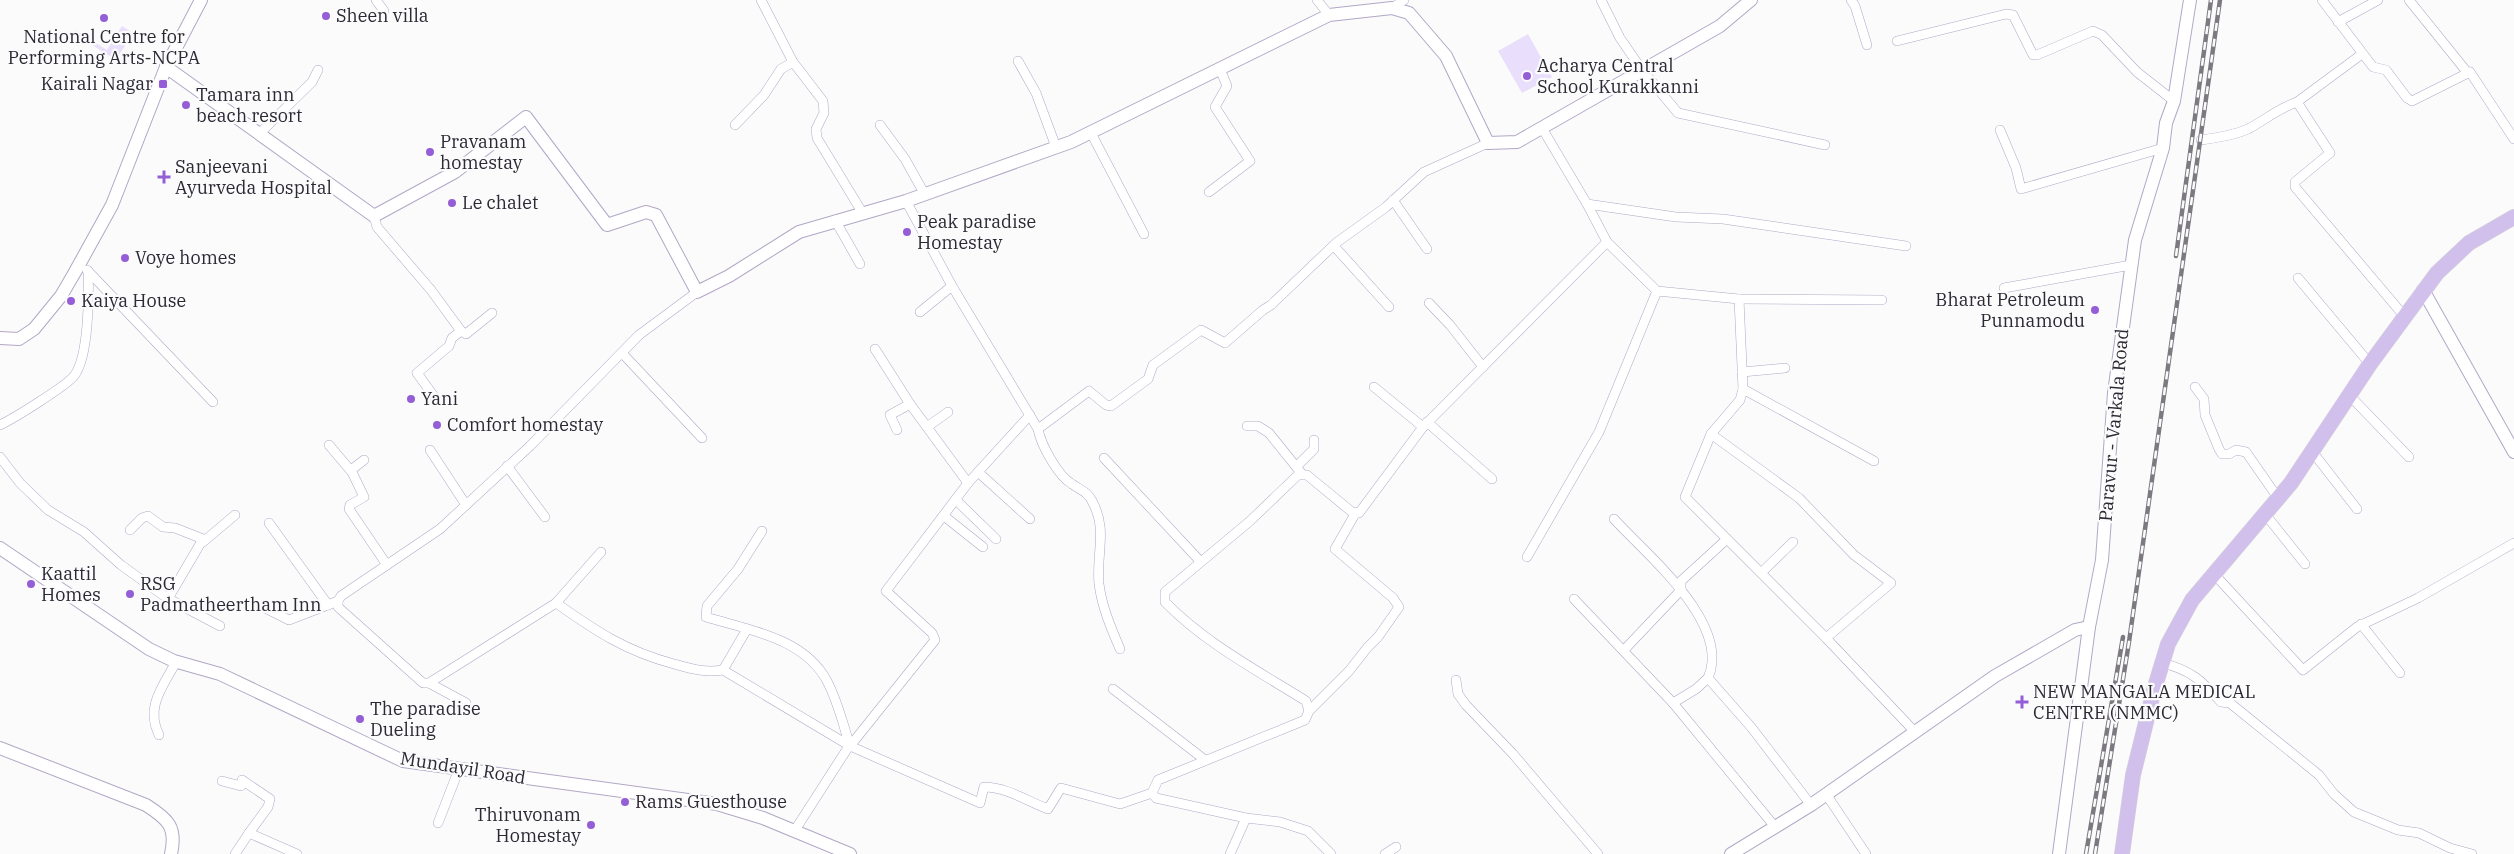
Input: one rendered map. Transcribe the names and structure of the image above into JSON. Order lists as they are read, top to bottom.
{
  "streets": {
    "main road": ["Paravur - Varkala Road", "Mundayil Road"]
  },
  "places": {
    "other": [
      "Sheen villa",
      "National Centre for Performing Arts-NCPA",
      "Acharya Central School Kurakkanni",
      "Tamara inn beach resort",
      "Pravanam homestay",
      "Le chalet",
      "Peak paradise Homestay",
      "Voye homes",
      "Kaiya House",
      "Bharat Petroleum Punnamodu",
      "Yani",
      "Comfort homestay",
      "Kaattil Homes",
      "RSG Padmatheertham Inn",
      "The paradise Dueling",
      "Rams Guesthouse",
      "Thiruvonam Homestay"
    ],
    "transit": ["Kairali Nagar"],
    "health": ["Sanjeevani Ayurveda Hospital", "NEW MANGALA MEDICAL CENTRE (NMMC)"]
  }
}
